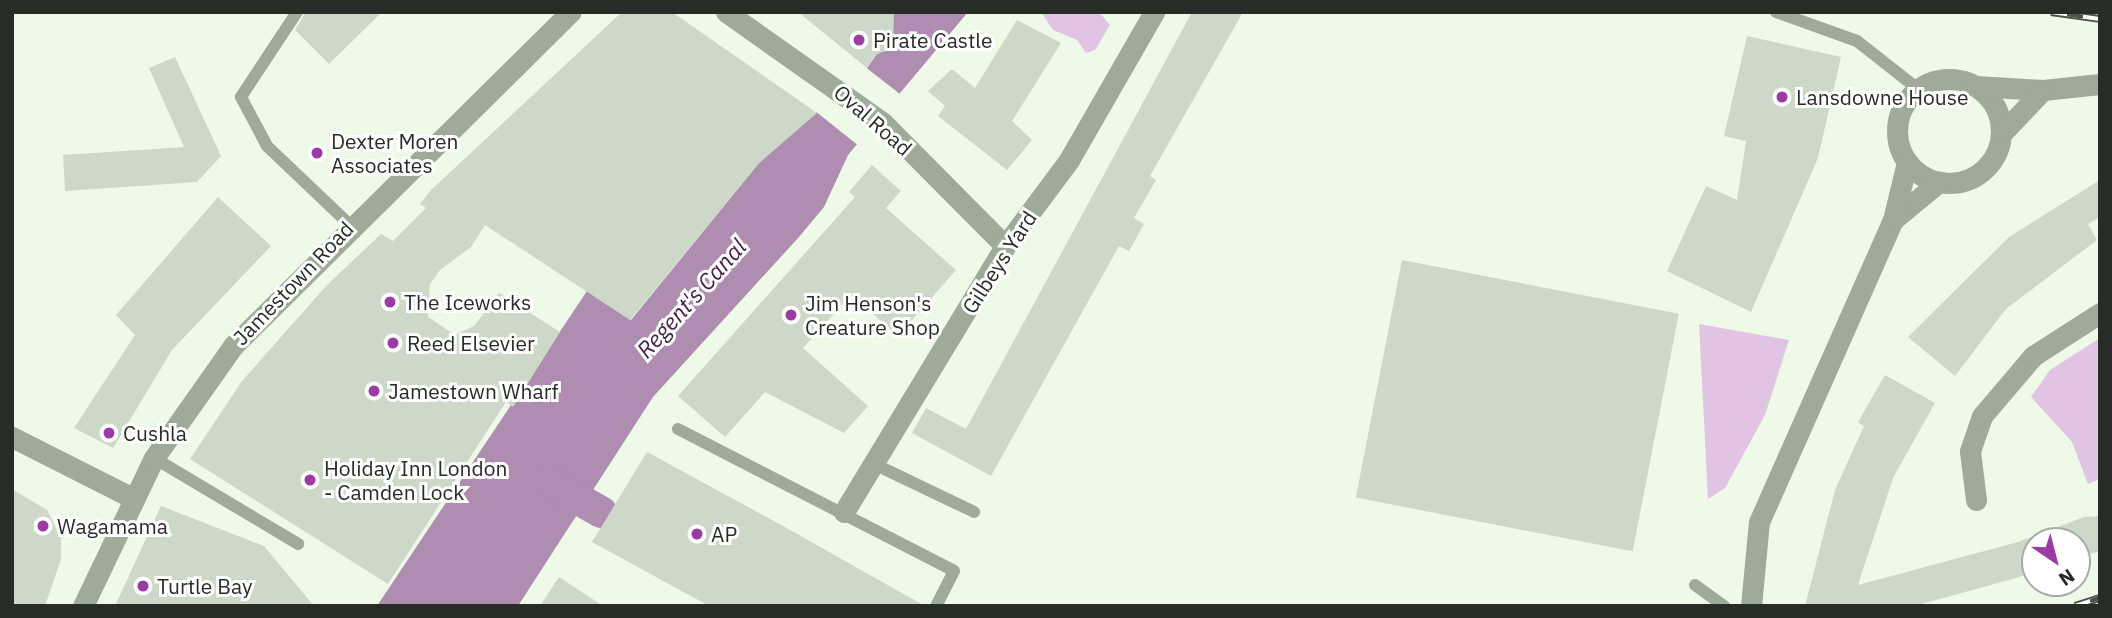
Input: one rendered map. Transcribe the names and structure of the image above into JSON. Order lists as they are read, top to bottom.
{
  "streets": {
    "street": ["Oval Road", "Gilbeys Yard", "Jamestown Road"]
  },
  "crossings": [
    ["Oval Road", "Gilbeys Yard"]
  ],
  "water": ["Regent's Canal"],
  "places": [
    "Pirate Castle",
    "Lansdowne House",
    "Dexter Moren Associates",
    "The Iceworks",
    "Jim Henson's Creature Shop",
    "Reed Elsevier",
    "Jamestown Wharf",
    "Cushla",
    "Holiday Inn London - Camden Lock",
    "Wagamama",
    "AP",
    "Turtle Bay"
  ],
  "north": "bottom right"
}
